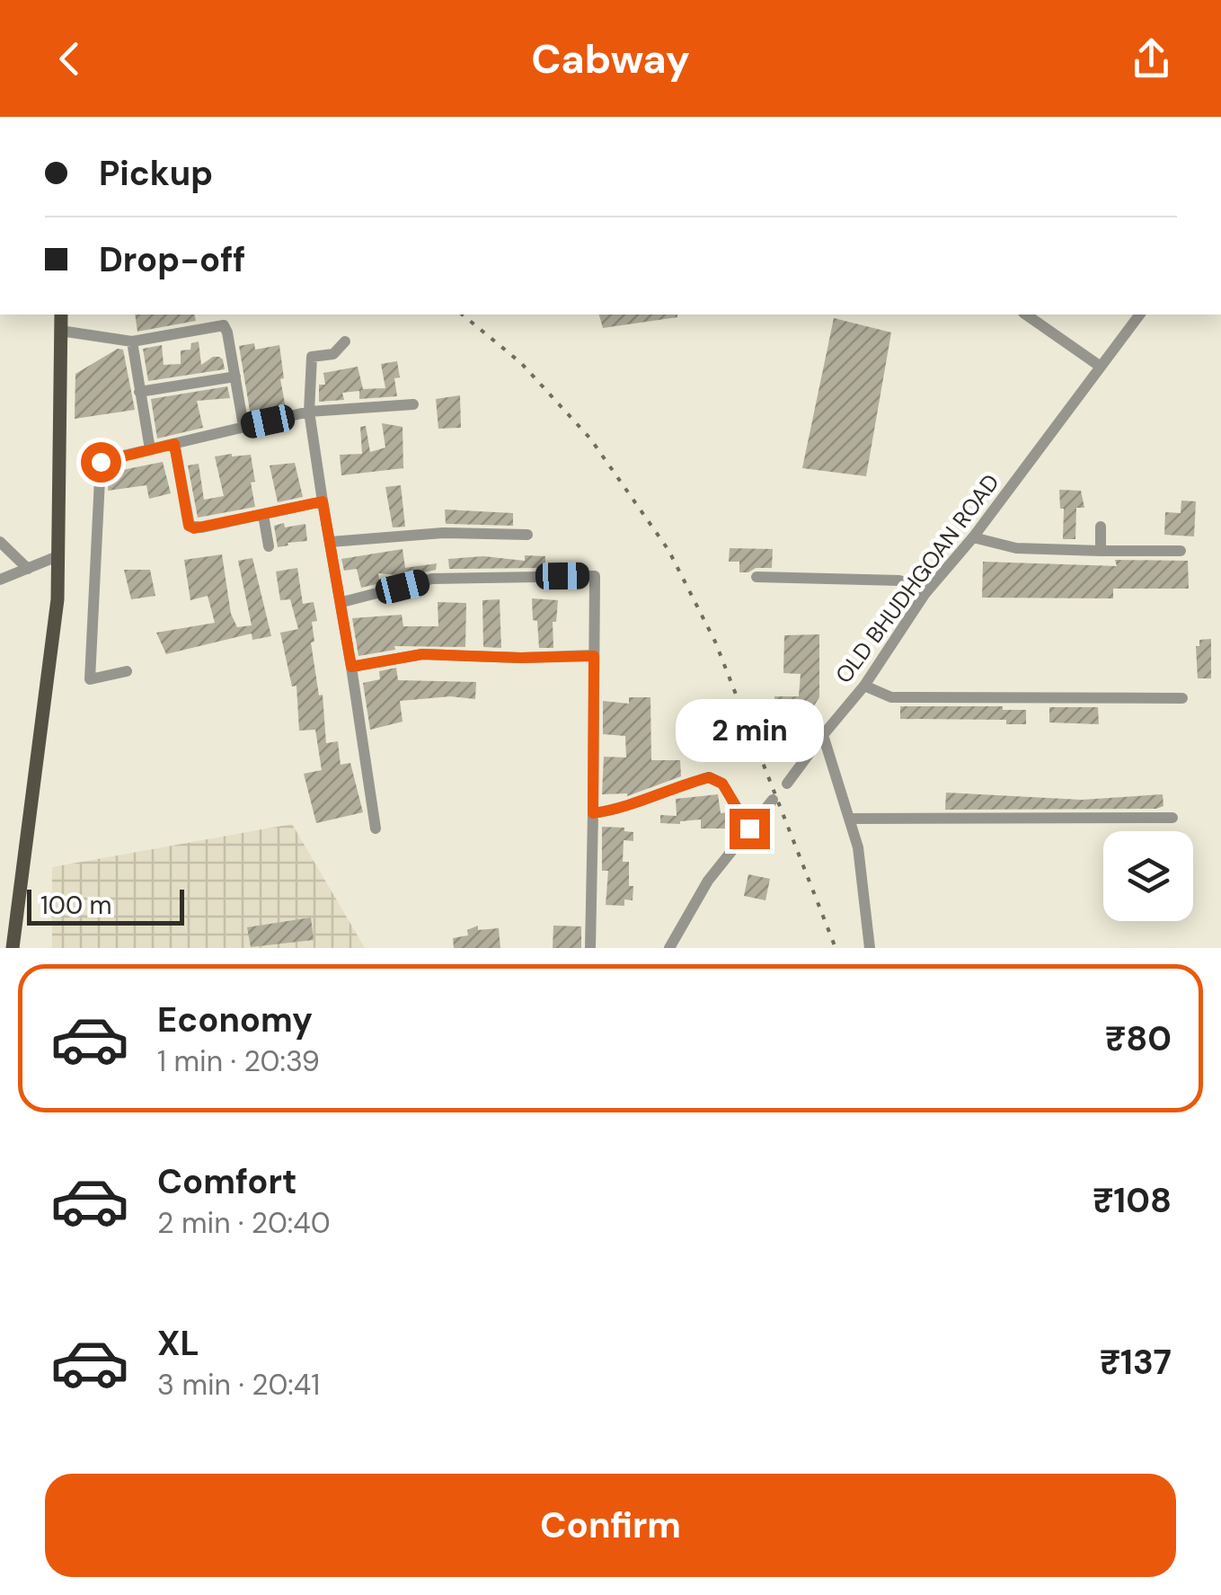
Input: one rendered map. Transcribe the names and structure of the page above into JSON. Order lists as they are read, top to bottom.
{
  "streets": {
    "street": ["OLD BHUDHGOAN ROAD"]
  },
  "scale_bar": "100 m",
  "page": {
    "header": "Cabway",
    "banner": ["Pickup", "Drop-off"],
    "bubble": "2 min",
    "scale": "100 m",
    "list": [
      {
        "name": "Economy",
        "note": "1 min · 20:39",
        "value": "₹80"
      },
      {
        "name": "Comfort",
        "note": "2 min · 20:40",
        "value": "₹108"
      },
      {
        "name": "XL",
        "note": "3 min · 20:41",
        "value": "₹137"
      }
    ],
    "buttons": "Confirm"
  }
}
